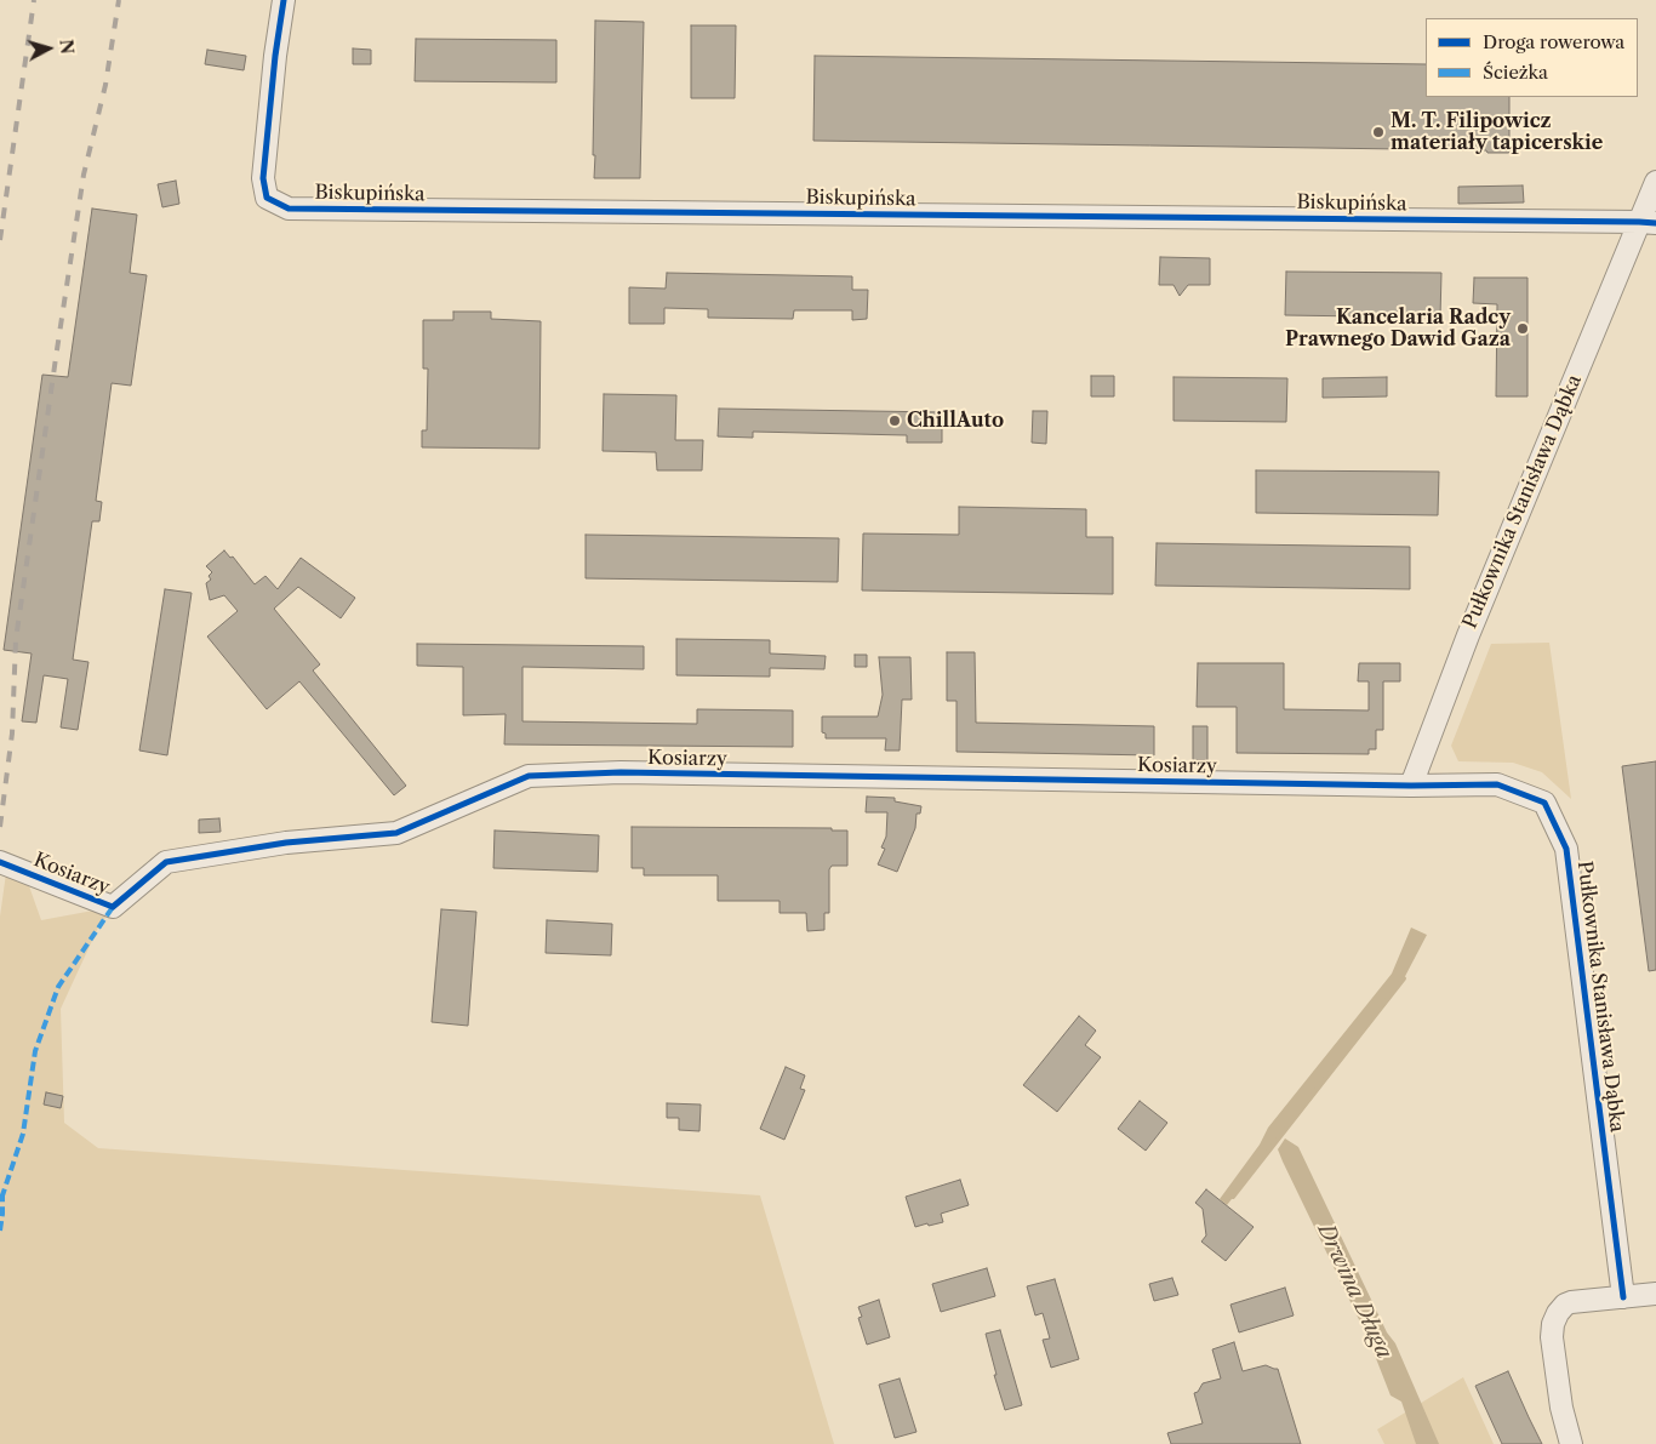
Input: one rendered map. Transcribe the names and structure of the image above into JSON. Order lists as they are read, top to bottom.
{
  "streets": {
    "street": ["Biskupińska", "Pułkownika Stanisława Dąbka", "Kosiarzy"]
  },
  "crossings": [
    ["Biskupińska", "Pułkownika Stanisława Dąbka"],
    ["Pułkownika Stanisława Dąbka", "Kosiarzy"]
  ],
  "water": ["Drwina Długa"],
  "places": ["M. T. Filipowicz materiały tapicerskie", "Kancelaria Radcy Prawnego Dawid Gaza", "ChillAuto"],
  "legend": ["Droga rowerowa", "Ścieżka"],
  "north": "right"
}
